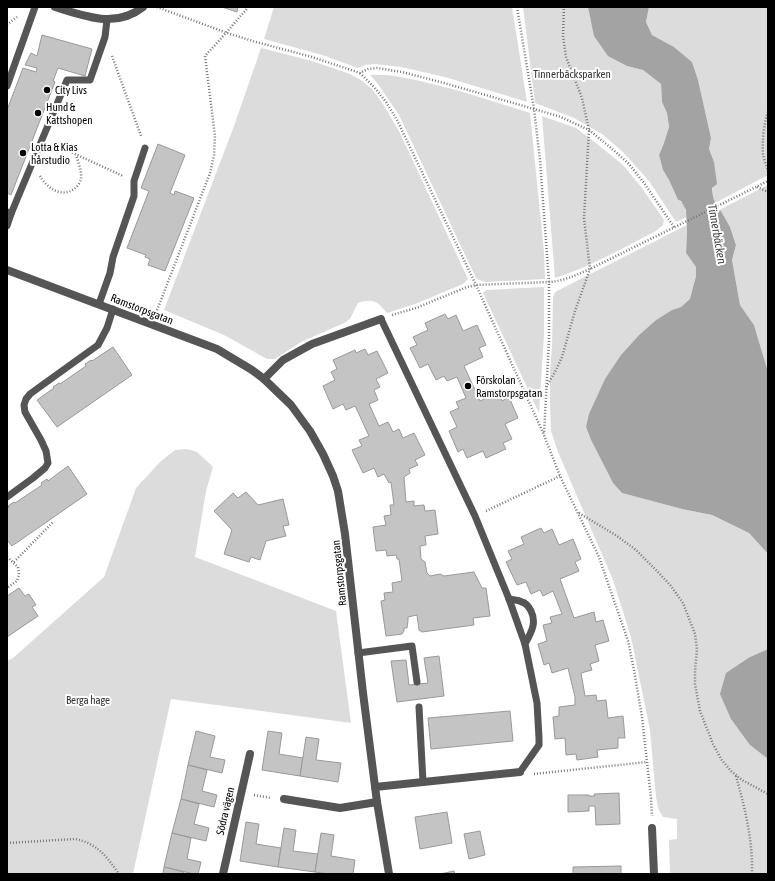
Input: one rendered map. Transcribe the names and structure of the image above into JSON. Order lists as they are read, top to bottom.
{
  "streets": {
    "street": ["Ramstorpsgatan", "Södra vägen"]
  },
  "water": ["Tinnerbäcken"],
  "parks": ["Tinnerbäcksparken", "Berga hage"],
  "places": [
    "City Livs",
    "Hund & Kattshopen",
    "Lotta & Kias hårstudio",
    "Förskolan Ramstorpsgatan"
  ]
}
